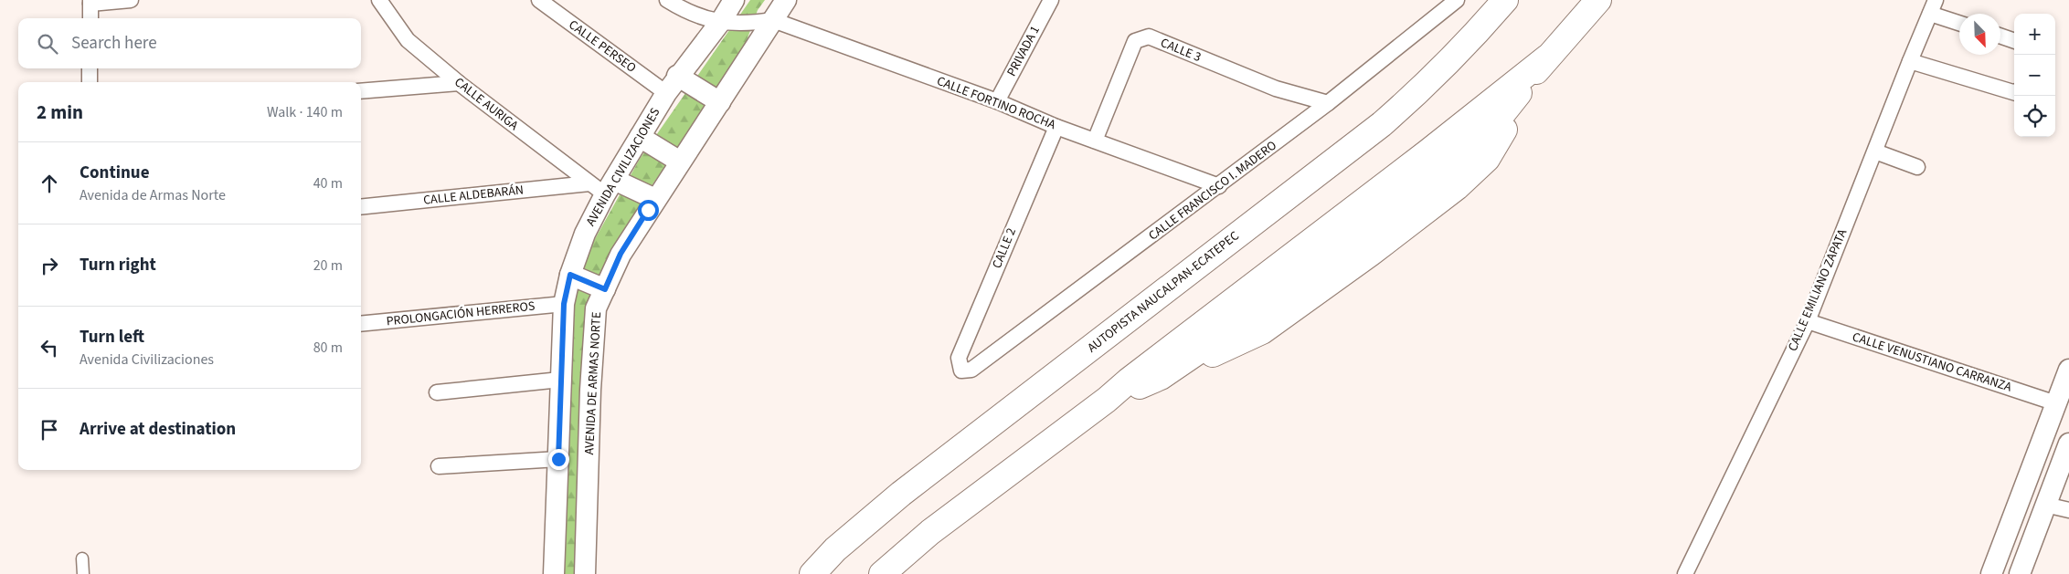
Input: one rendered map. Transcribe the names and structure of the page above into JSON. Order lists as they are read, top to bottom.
{
  "streets": {
    "highway": ["AUTOPISTA NAUCALPAN-ECATEPEC"],
    "main road": ["AVENIDA CIVILIZACIONES", "AVENIDA DE ARMAS NORTE"],
    "street": [
      "CALLE PERSEO",
      "CALLE 3",
      "PRIVADA 1",
      "CALLE FORTINO ROCHA",
      "CALLE AURIGA",
      "CALLE FRANCISCO I. MADERO",
      "CALLE ALDEBARÁN",
      "CALLE 2",
      "CALLE EMILIANO ZAPATA",
      "PROLONGACIÓN HERREROS",
      "CALLE VENUSTIANO CARRANZA"
    ]
  },
  "crossings": [
    ["CALLE PERSEO", "AVENIDA CIVILIZACIONES"],
    ["CALLE 3", "CALLE FORTINO ROCHA"],
    ["CALLE 3", "CALLE FRANCISCO I. MADERO"],
    ["PRIVADA 1", "CALLE FORTINO ROCHA"],
    ["CALLE FORTINO ROCHA", "CALLE FRANCISCO I. MADERO"],
    ["CALLE FORTINO ROCHA", "CALLE 2"],
    ["CALLE FORTINO ROCHA", "AVENIDA DE ARMAS NORTE"],
    ["CALLE AURIGA", "AVENIDA CIVILIZACIONES"],
    ["CALLE AURIGA", "CALLE ALDEBARÁN"],
    ["AVENIDA CIVILIZACIONES", "CALLE ALDEBARÁN"],
    ["AVENIDA CIVILIZACIONES", "PROLONGACIÓN HERREROS"],
    ["CALLE FRANCISCO I. MADERO", "CALLE 2"],
    ["CALLE EMILIANO ZAPATA", "CALLE VENUSTIANO CARRANZA"]
  ],
  "north": "bottom right",
  "page": {
    "map_buttons": ["+", "−"],
    "search": "Search here",
    "heading": ["2 min", "Walk · 140 m"],
    "list": [
      ["Continue", "Avenida de Armas Norte", "40 m"],
      ["Turn right", "20 m"],
      ["Turn left", "Avenida Civilizaciones", "80 m"],
      "Arrive at destination"
    ]
  }
}
